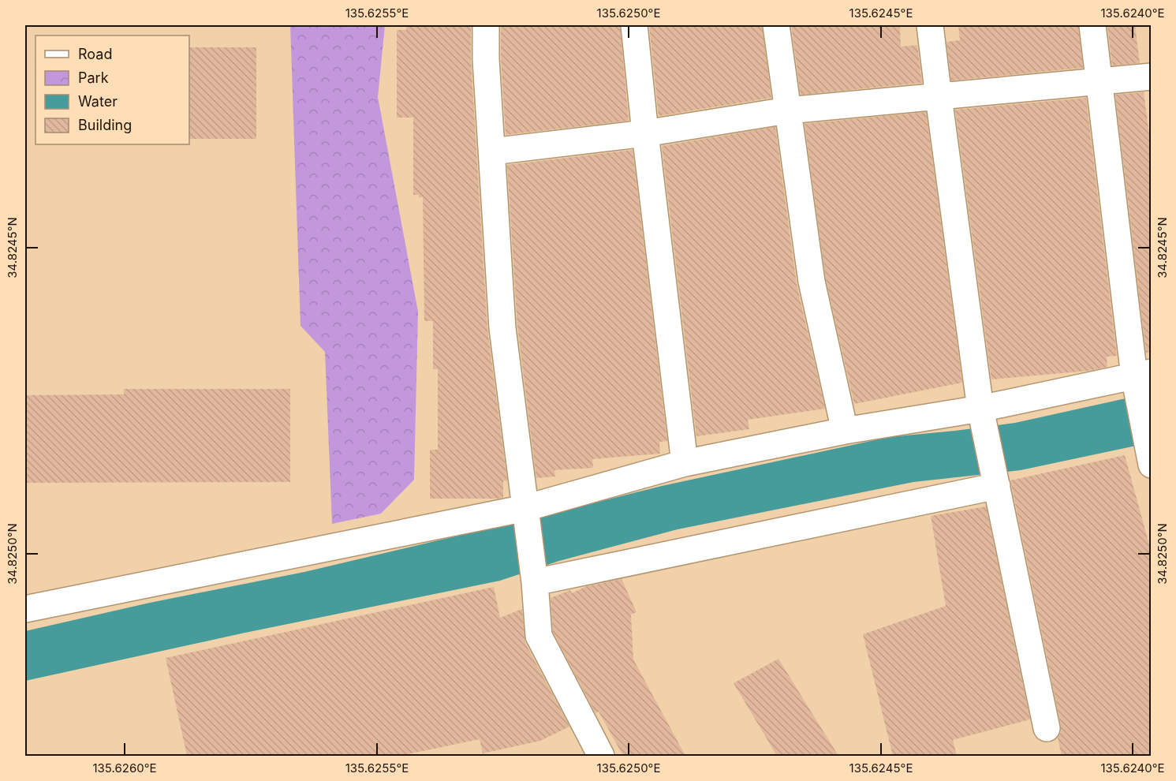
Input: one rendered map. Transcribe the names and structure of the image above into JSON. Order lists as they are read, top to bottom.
{
  "legend": [
    "Road",
    "Park",
    "Water",
    "Building"
  ],
  "coordinates": [
    "135.6255°E",
    "135.6250°E",
    "135.6245°E",
    "135.6240°E",
    "34.8245°N",
    "34.8250°N",
    "135.6260°E"
  ]
}
